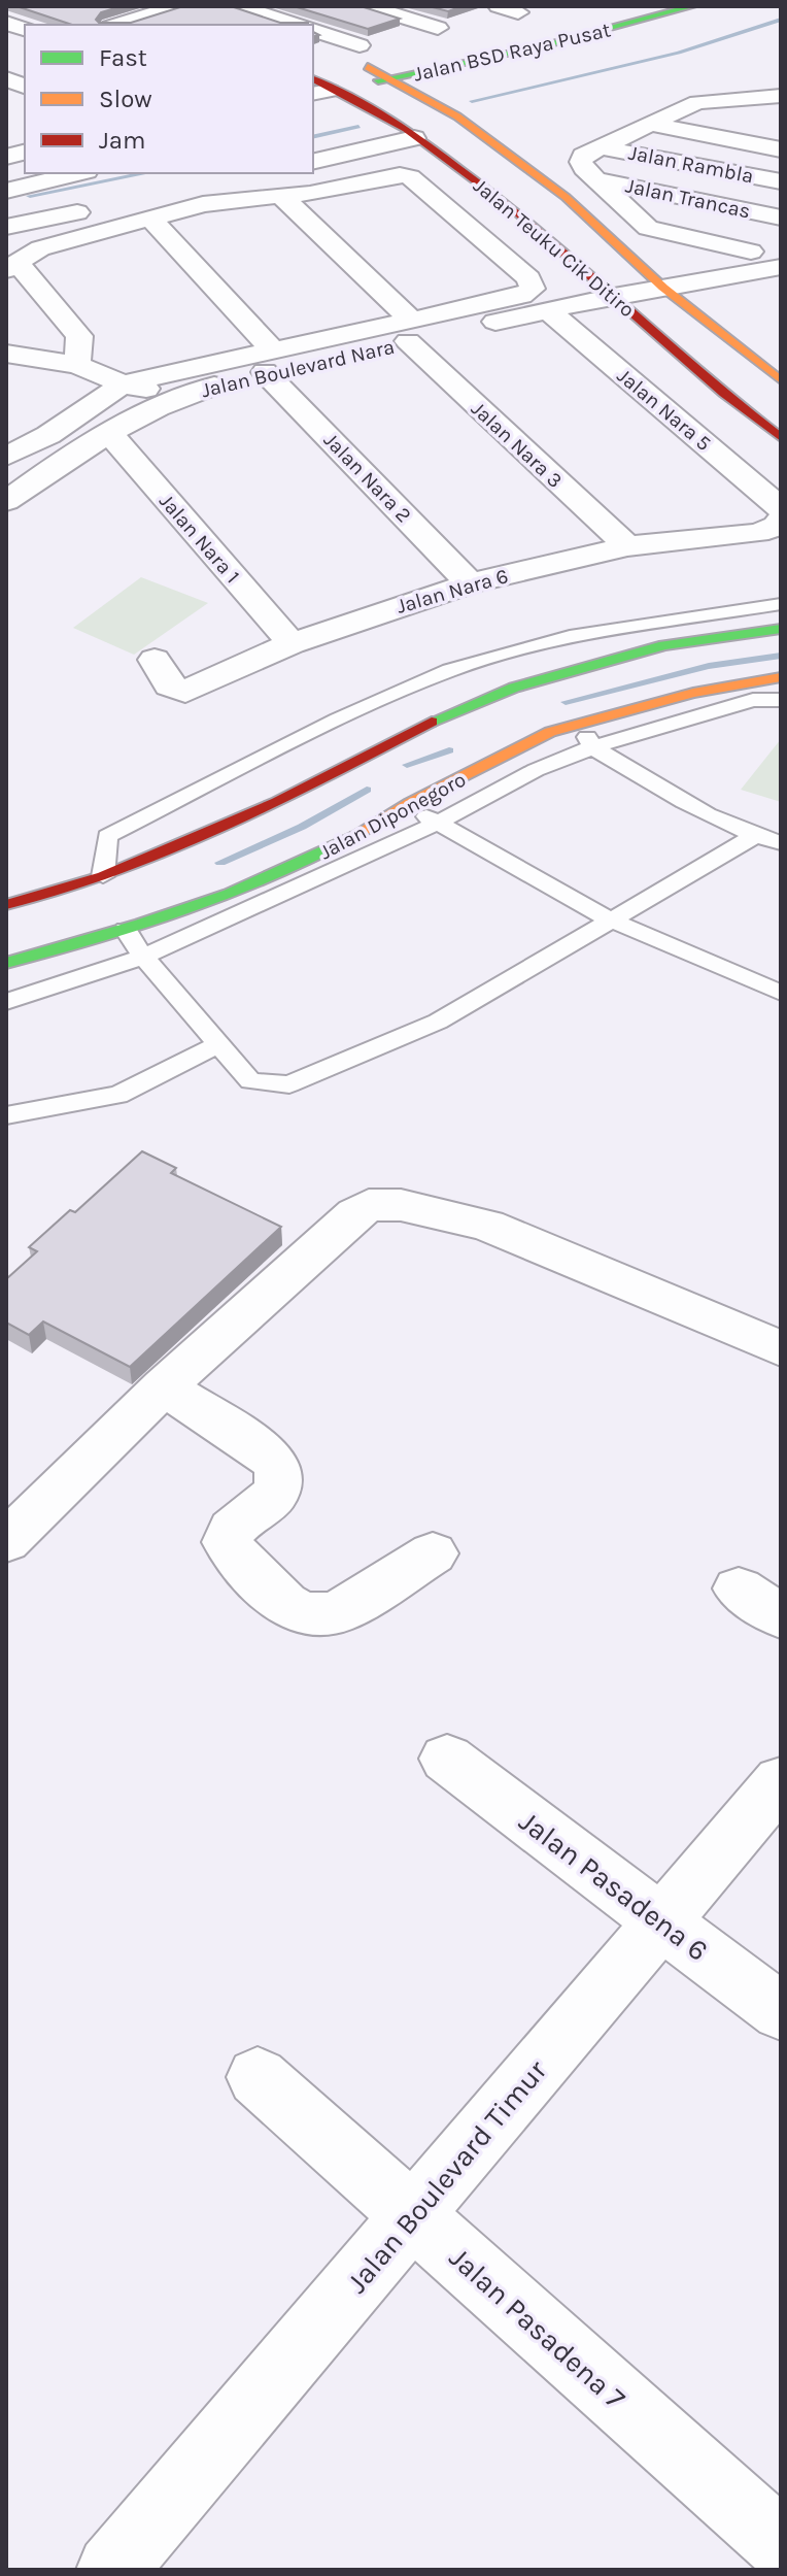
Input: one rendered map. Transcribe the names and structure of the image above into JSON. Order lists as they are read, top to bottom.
{
  "streets": {
    "main road": ["Jalan BSD Raya Pusat", "Jalan Teuku Cik Ditiro", "Jalan Diponegoro"],
    "street": [
      "Jalan Rambla",
      "Jalan Trancas",
      "Jalan Boulevard Nara",
      "Jalan Nara 5",
      "Jalan Nara 3",
      "Jalan Nara 2",
      "Jalan Nara 1",
      "Jalan Nara 6",
      "Jalan Pasadena 6",
      "Jalan Boulevard Timur",
      "Jalan Pasadena 7"
    ]
  },
  "crossings": [
    ["Jalan BSD Raya Pusat", "Jalan Teuku Cik Ditiro"],
    ["Jalan Teuku Cik Ditiro", "Jalan Boulevard Nara"],
    ["Jalan Boulevard Nara", "Jalan Nara 5"],
    ["Jalan Boulevard Nara", "Jalan Nara 3"],
    ["Jalan Boulevard Nara", "Jalan Nara 2"],
    ["Jalan Boulevard Nara", "Jalan Nara 1"],
    ["Jalan Nara 5", "Jalan Nara 3"],
    ["Jalan Nara 5", "Jalan Nara 6"],
    ["Jalan Nara 3", "Jalan Nara 6"],
    ["Jalan Nara 2", "Jalan Nara 6"],
    ["Jalan Nara 1", "Jalan Nara 6"],
    ["Jalan Pasadena 6", "Jalan Boulevard Timur"],
    ["Jalan Boulevard Timur", "Jalan Pasadena 7"]
  ],
  "legend": ["Fast", "Slow", "Jam"]
}
